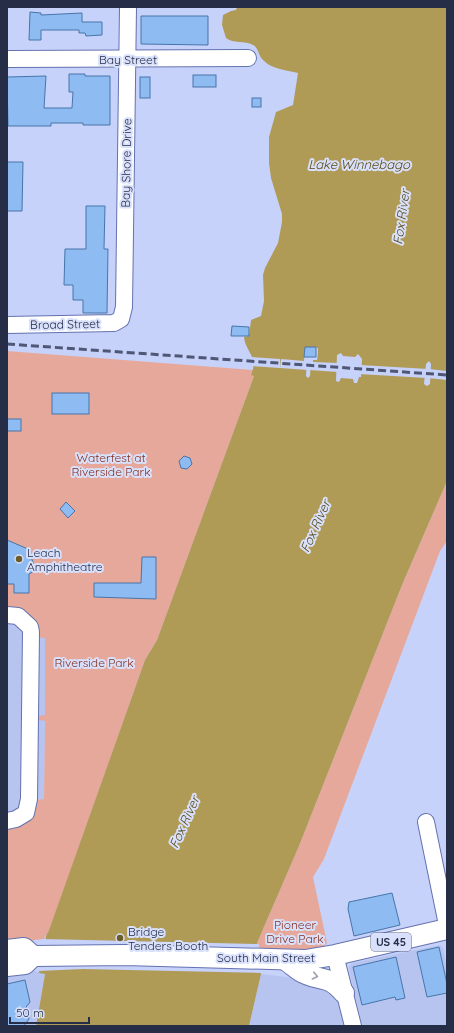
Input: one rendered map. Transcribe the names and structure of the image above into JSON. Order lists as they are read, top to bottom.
{
  "streets": {
    "main road": ["US 45", "South Main Street"],
    "street": ["Bay Street", "Bay Shore Drive", "Broad Street"]
  },
  "crossings": [
    ["Bay Street", "Bay Shore Drive"],
    ["Bay Shore Drive", "Broad Street"],
    ["US 45", "South Main Street"]
  ],
  "water": ["Lake Winnebago", "Fox River"],
  "parks": ["Waterfest at Riverside Park", "Riverside Park", "Pioneer Drive Park"],
  "places": ["Leach Amphitheatre", "Bridge Tenders Booth"],
  "scale_bar": "50 m"
}
